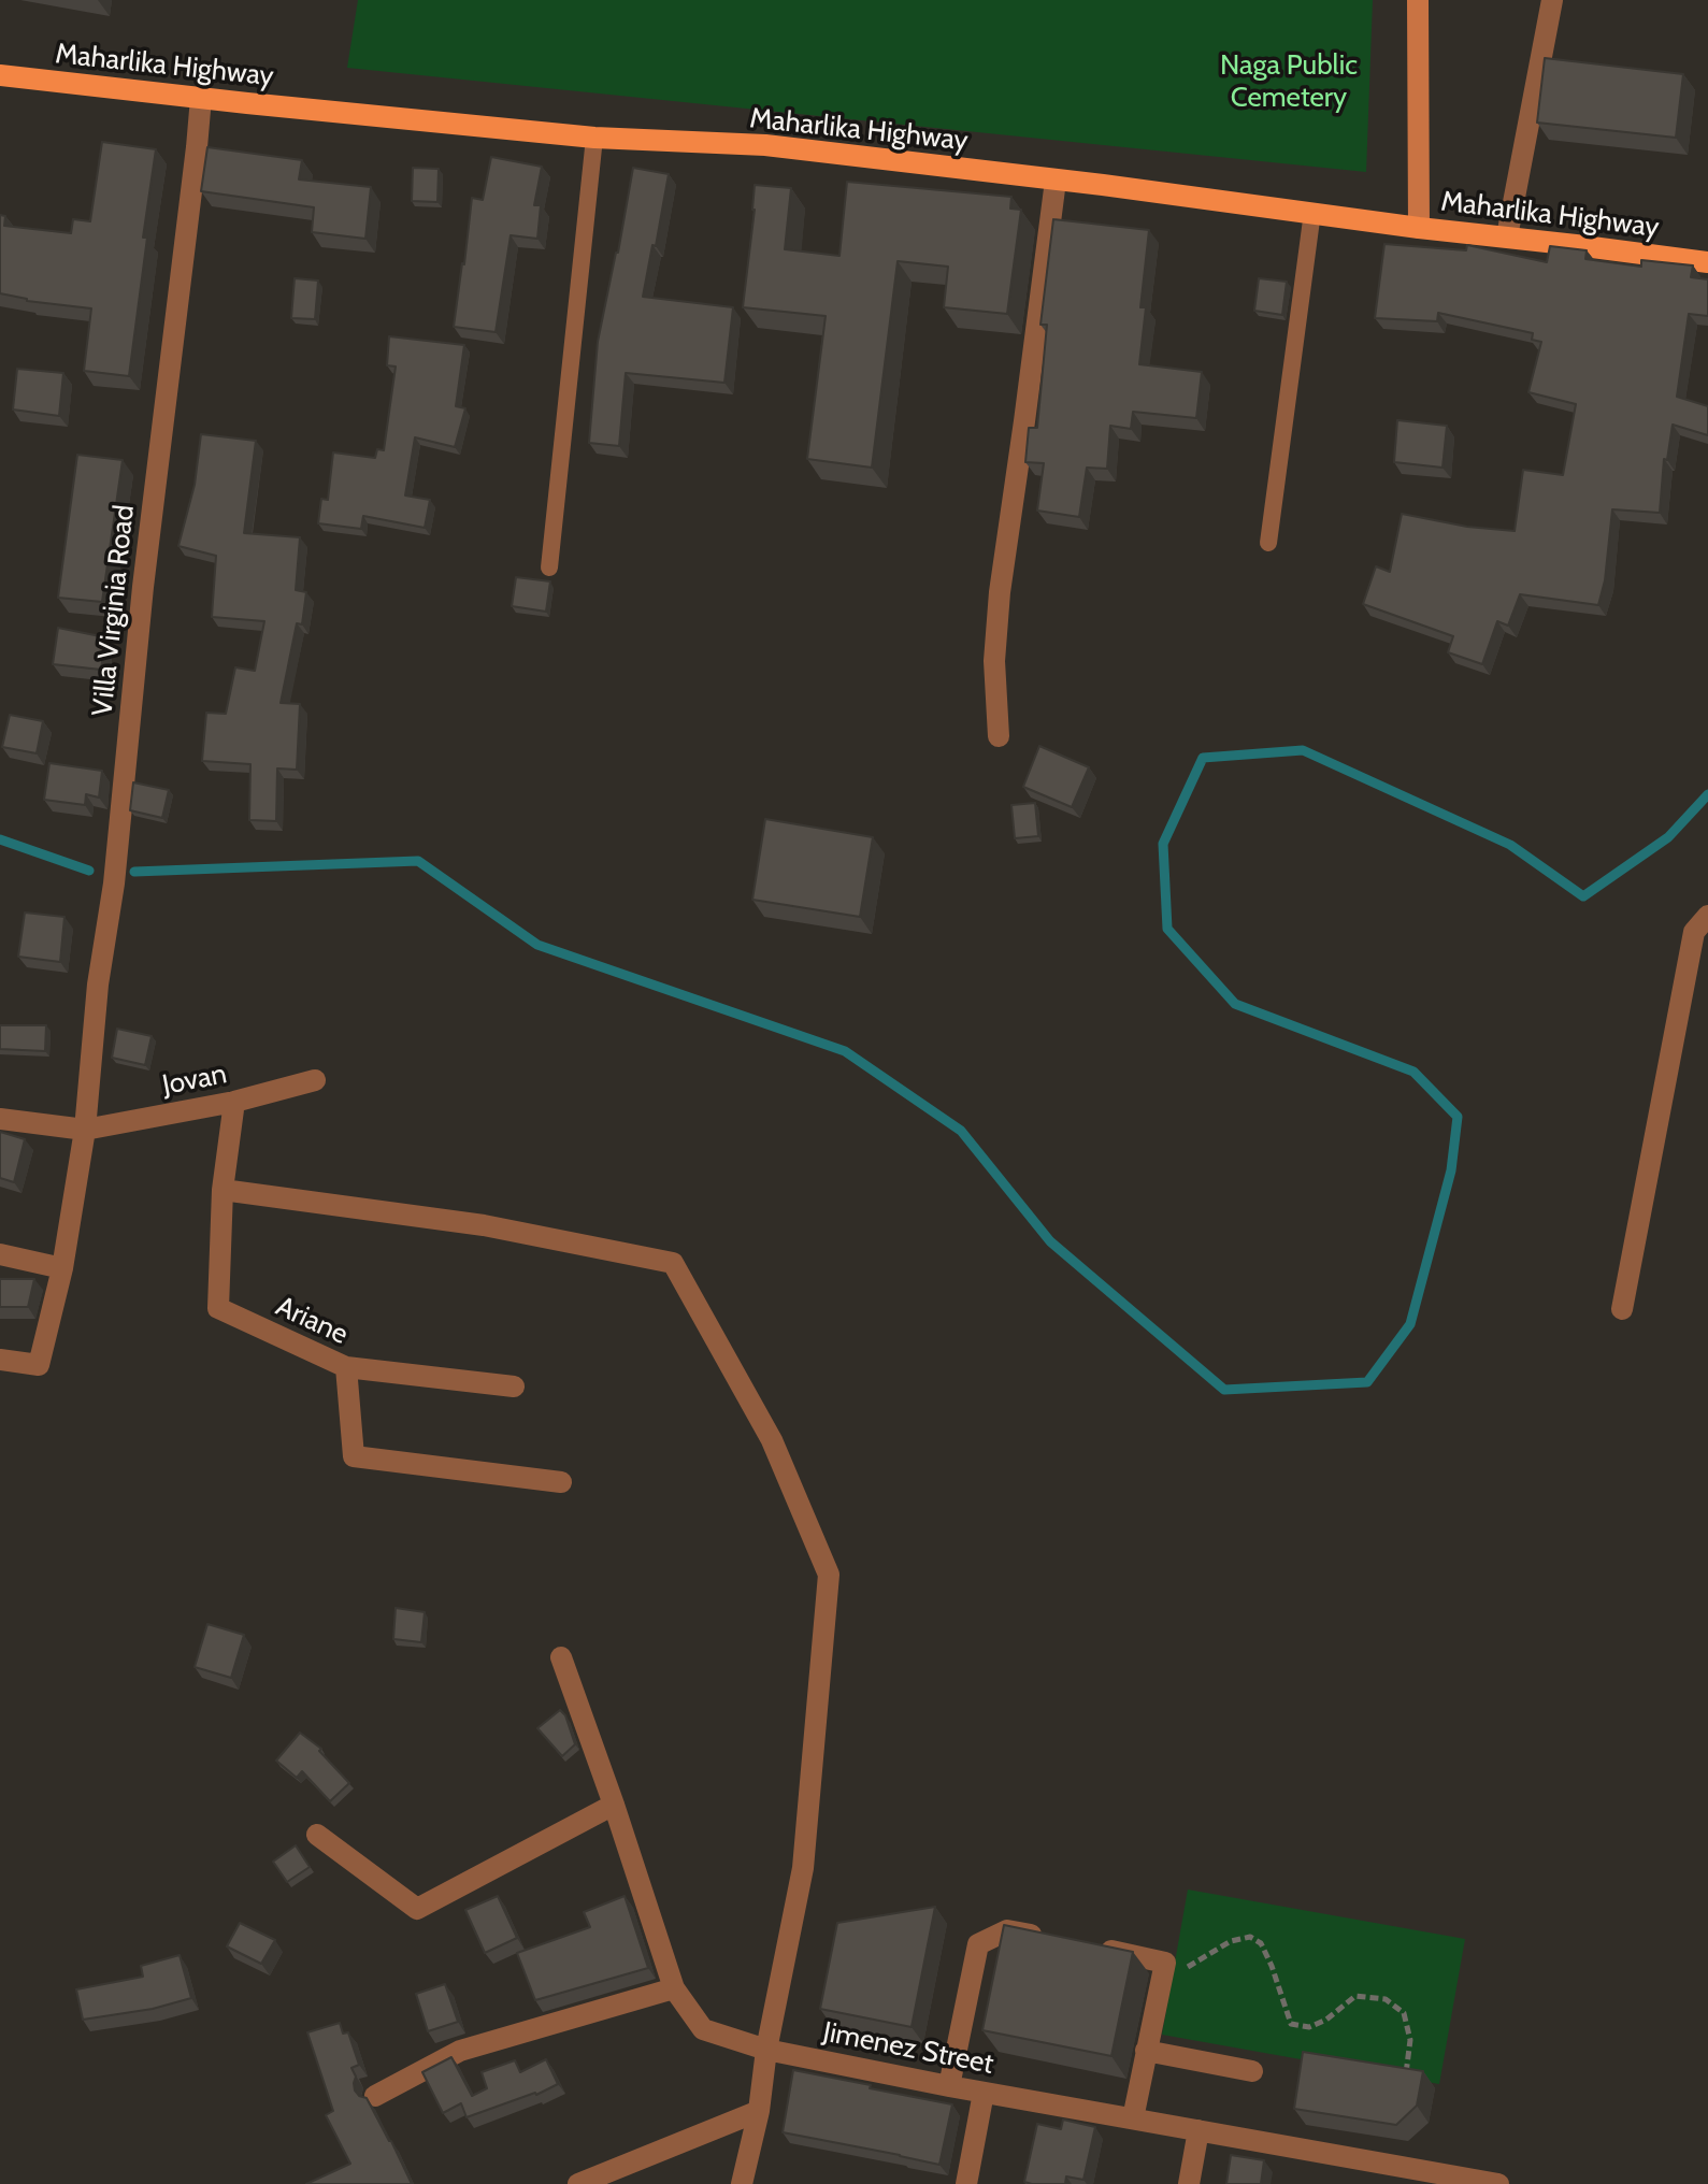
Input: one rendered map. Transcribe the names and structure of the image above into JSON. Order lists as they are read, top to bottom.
{
  "streets": {
    "main road": ["Maharlika Highway"],
    "street": [
      "Villa Virginia Road",
      "Jovan",
      "Ariane",
      "Jimenez Street"
    ]
  },
  "crossings": [
    ["Maharlika Highway", "Villa Virginia Road"],
    ["Villa Virginia Road", "Jovan"],
    ["Jovan", "Ariane"]
  ],
  "parks": ["Naga Public Cemetery"]
}
